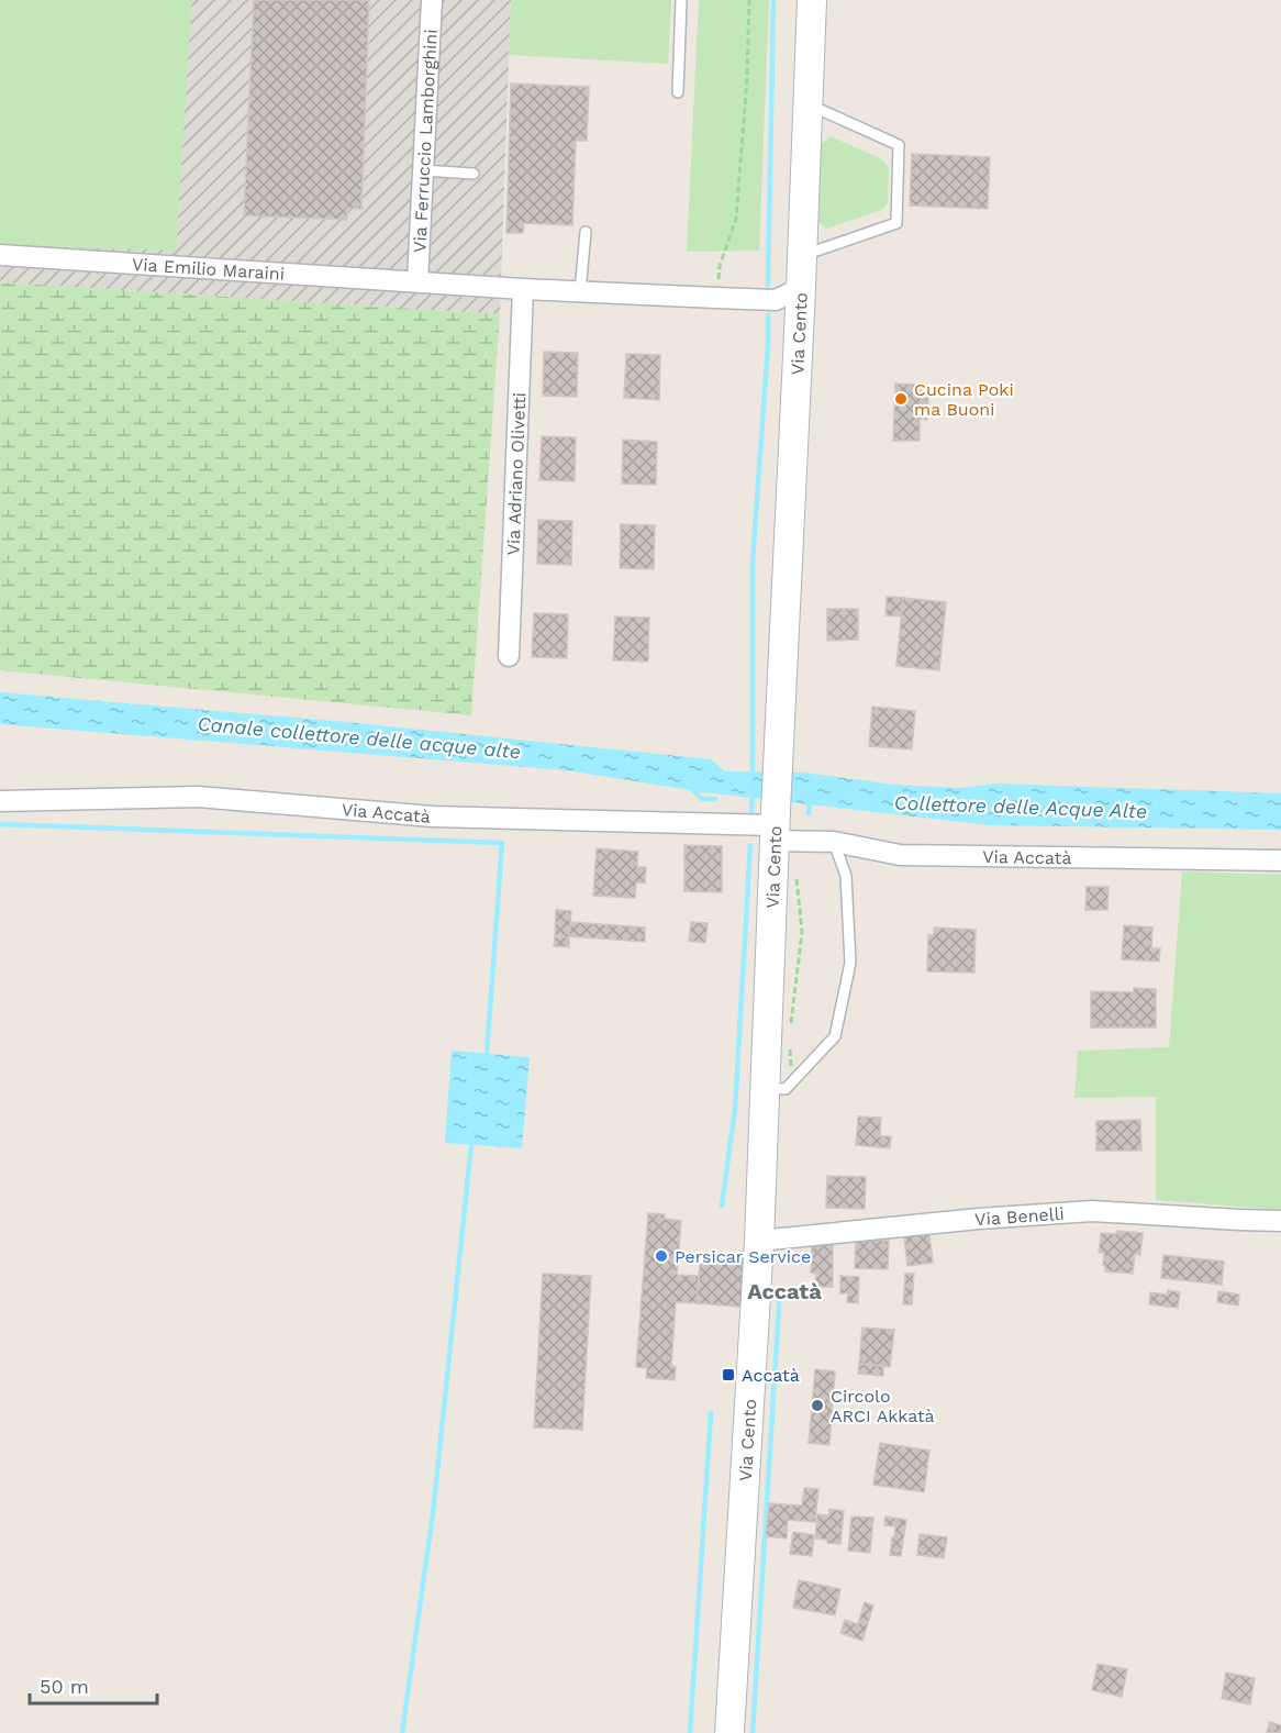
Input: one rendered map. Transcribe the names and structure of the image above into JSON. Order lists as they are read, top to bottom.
{
  "streets": {
    "main road": ["Via Cento"],
    "street": [
      "Via Ferruccio Lamborghini",
      "Via Emilio Maraini",
      "Via Adriano Olivetti",
      "Via Accatà",
      "Via Benelli"
    ]
  },
  "crossings": [
    ["Via Ferruccio Lamborghini", "Via Emilio Maraini"],
    ["Via Emilio Maraini", "Via Cento"],
    ["Via Emilio Maraini", "Via Adriano Olivetti"],
    ["Via Cento", "Via Accatà"],
    ["Via Cento", "Via Benelli"]
  ],
  "districts": ["Accatà"],
  "water": ["Canale collettore delle acque alte", "Collettore delle Acque Alte"],
  "places": {
    "other": ["Cucina Poki ma Buoni", "Persicar Service", "Circolo ARCI Akkatà"],
    "transit": ["Accatà"]
  },
  "scale_bar": "50 m"
}
